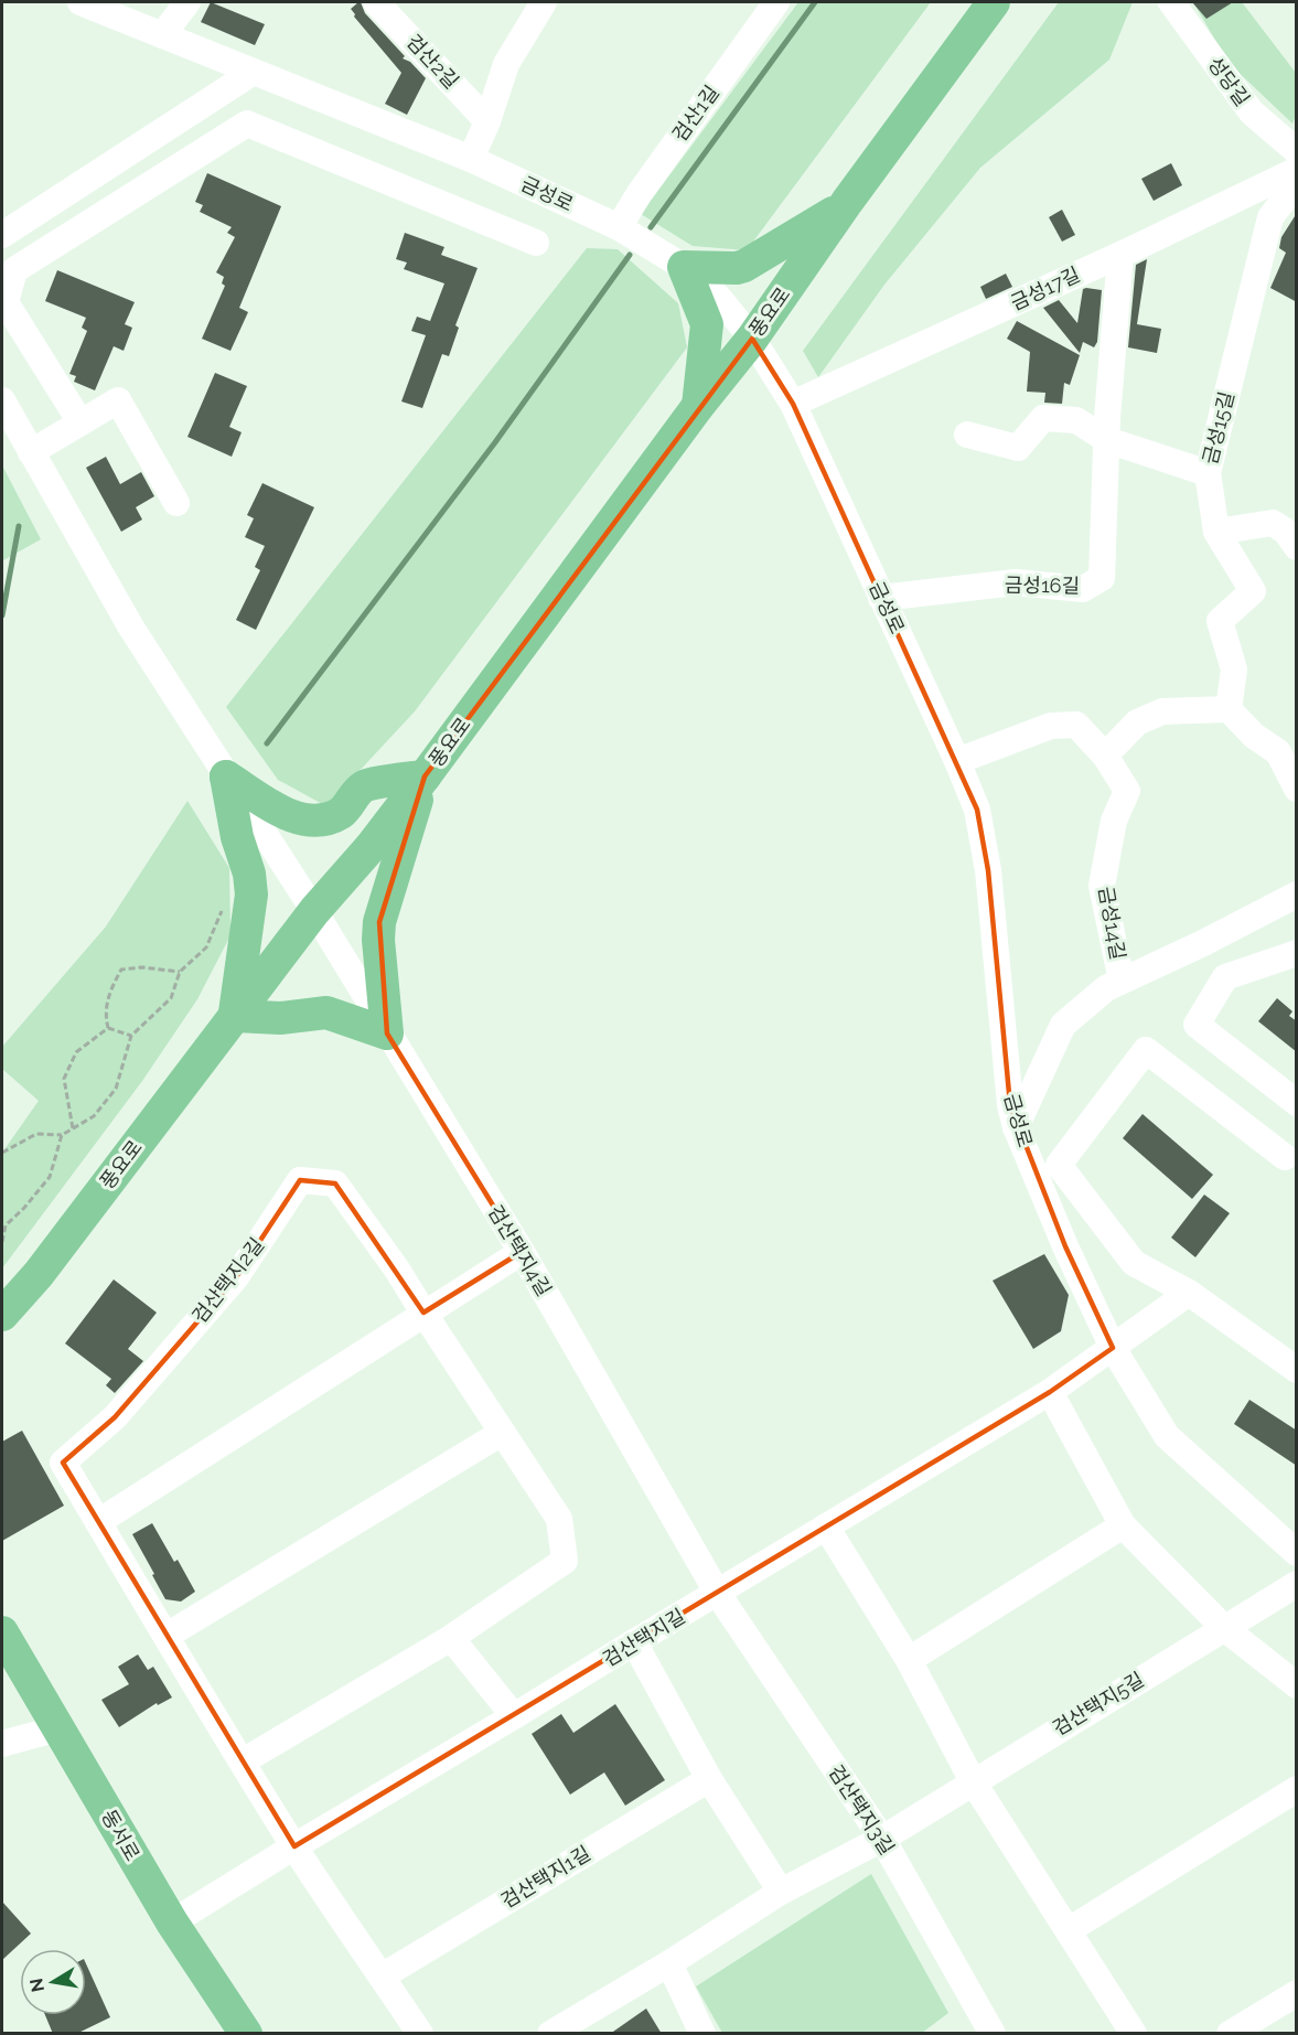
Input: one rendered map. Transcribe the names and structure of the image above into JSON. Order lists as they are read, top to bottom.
{
  "streets": {
    "main road": ["풍요로", "동서로"],
    "street": [
      "검산2길",
      "성당길",
      "검산1길",
      "금성로",
      "금성17길",
      "금성15길",
      "금성16길",
      "금성14길",
      "검산택지4길",
      "검산택지2길",
      "검산택지길",
      "검산택지5길",
      "검산택지3길",
      "검산택지1길"
    ]
  },
  "crossings": [
    ["검산1길", "금성로"],
    ["금성로", "금성17길"],
    ["금성로", "풍요로"],
    ["금성로", "금성16길"],
    ["금성로", "금성14길"],
    ["금성로", "검산택지길"],
    ["금성17길", "금성16길"],
    ["풍요로", "검산택지4길"],
    ["검산택지4길", "검산택지길"],
    ["검산택지4길", "검산택지3길"],
    ["검산택지2길", "검산택지길"],
    ["검산택지길", "검산택지3길"],
    ["검산택지길", "동서로"],
    ["검산택지5길", "검산택지3길"]
  ],
  "north": "left"
}
